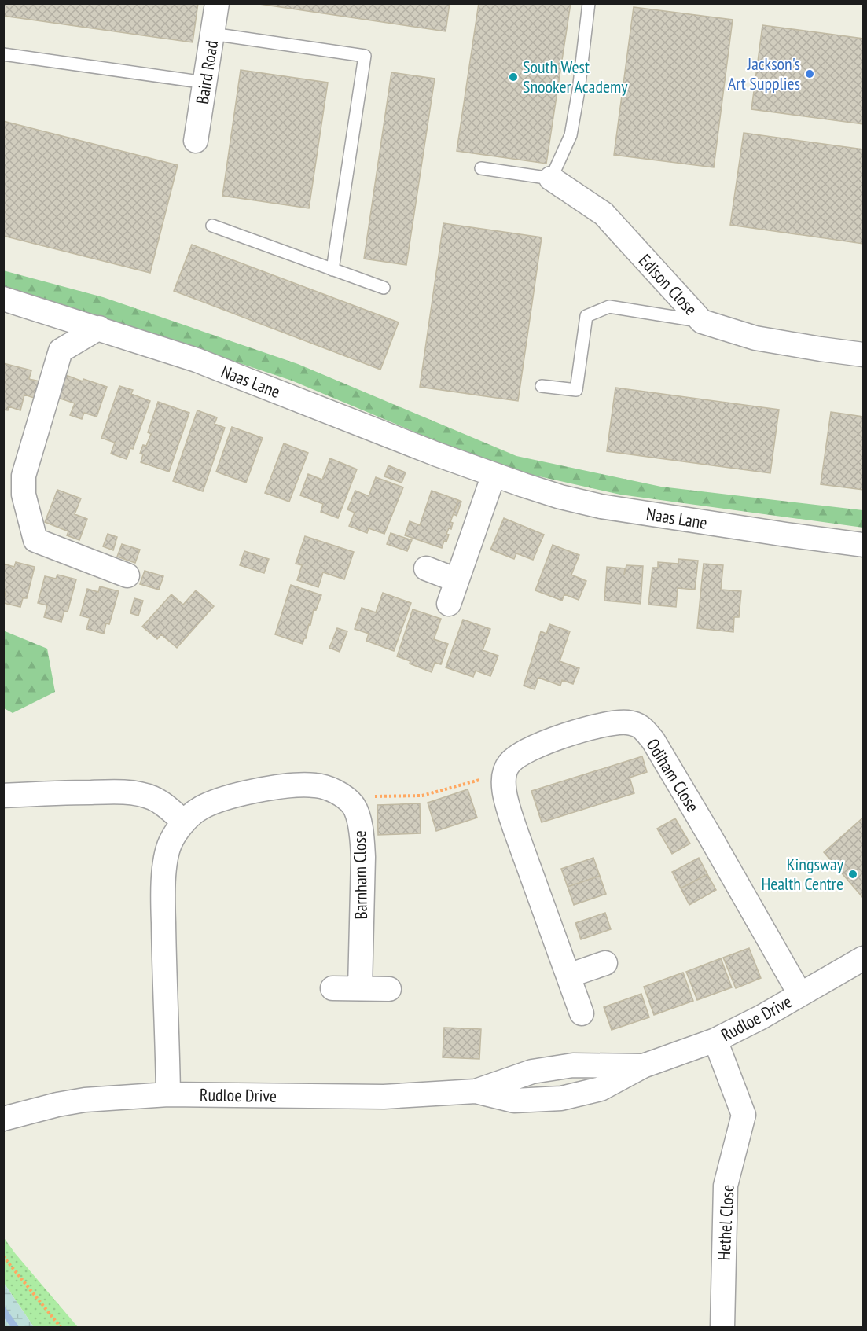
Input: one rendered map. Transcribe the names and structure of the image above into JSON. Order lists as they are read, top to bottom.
{
  "streets": {
    "street": [
      "Baird Road",
      "Edison Close",
      "Naas Lane",
      "Odiham Close",
      "Barnham Close",
      "Rudloe Drive",
      "Hethel Close"
    ]
  },
  "crossings": [
    ["Odiham Close", "Rudloe Drive"],
    ["Rudloe Drive", "Hethel Close"]
  ],
  "places": ["Jackson's Art Supplies", "South West Snooker Academy", "Kingsway Health Centre"]
}
